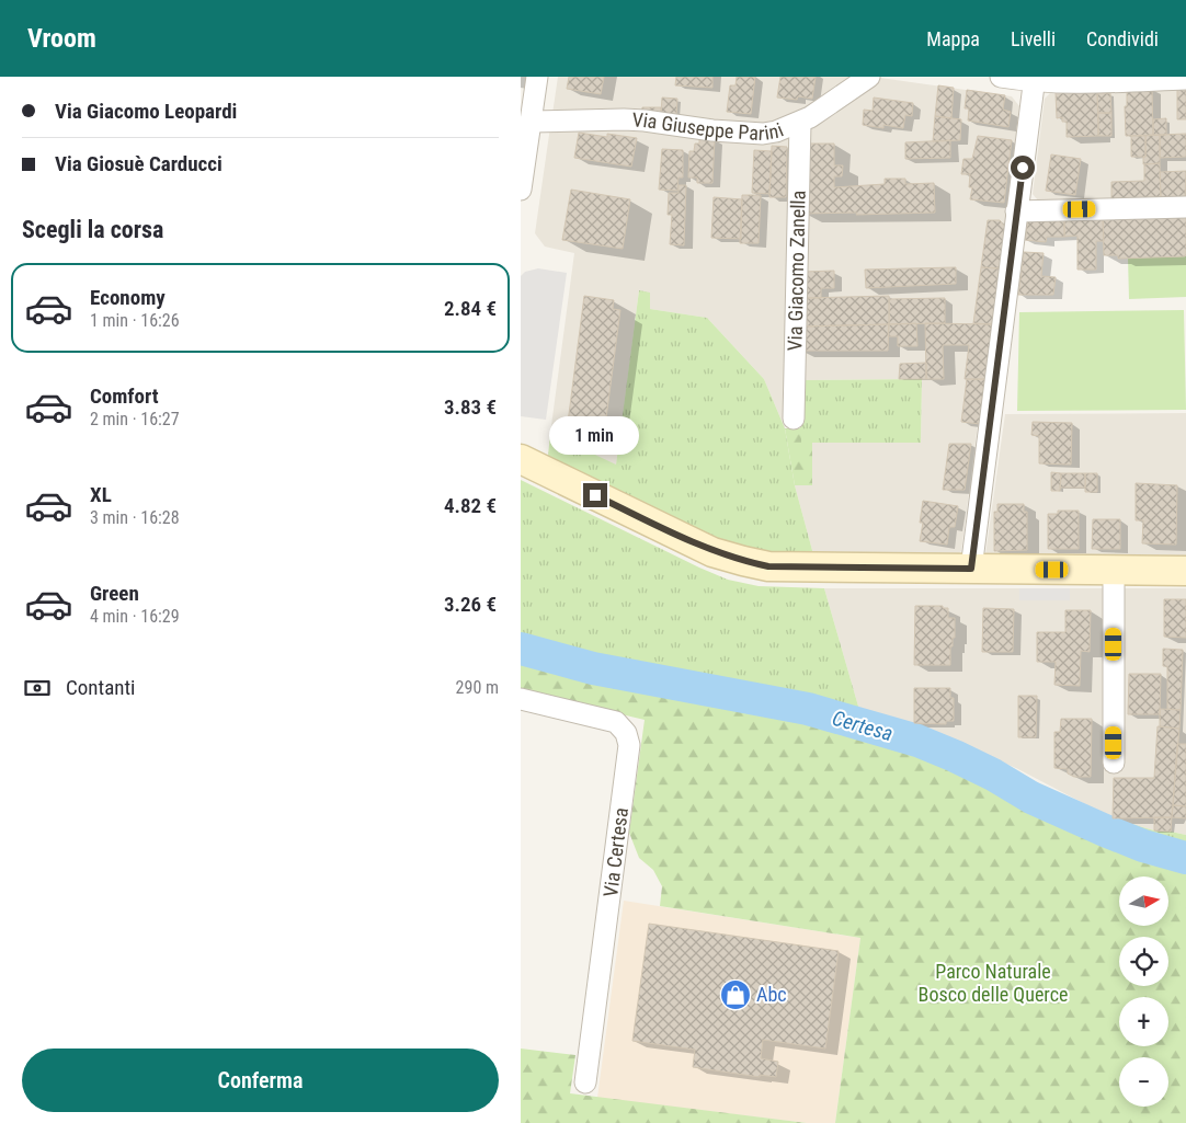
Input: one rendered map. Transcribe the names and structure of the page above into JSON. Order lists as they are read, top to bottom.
{
  "streets": {
    "street": ["Via Giuseppe Parini", "Via Giacomo Zanella", "Via Certesa"]
  },
  "crossings": [
    ["Via Giuseppe Parini", "Via Giacomo Zanella"]
  ],
  "water": ["Certesa"],
  "parks": ["Parco Naturale Bosco delle Querce"],
  "places": {
    "shop": ["Abc"]
  },
  "north": "right",
  "page": {
    "header": "Vroom",
    "nav": ["Mappa", "Livelli", "Condividi"],
    "banner": ["Via Giacomo Leopardi", "Via Giosuè Carducci"],
    "heading": "Scegli la corsa",
    "list": [
      {
        "name": "Economy",
        "note": "1 min · 16:26",
        "value": "2.84 €"
      },
      {
        "name": "Comfort",
        "note": "2 min · 16:27",
        "value": "3.83 €"
      },
      {
        "name": "XL",
        "note": "3 min · 16:28",
        "value": "4.82 €"
      },
      {
        "name": "Green",
        "note": "4 min · 16:29",
        "value": "3.26 €"
      }
    ],
    "bubble": "1 min",
    "pay": ["Contanti", "290 m"],
    "map_buttons": ["+", "−"],
    "buttons": "Conferma"
  }
}
